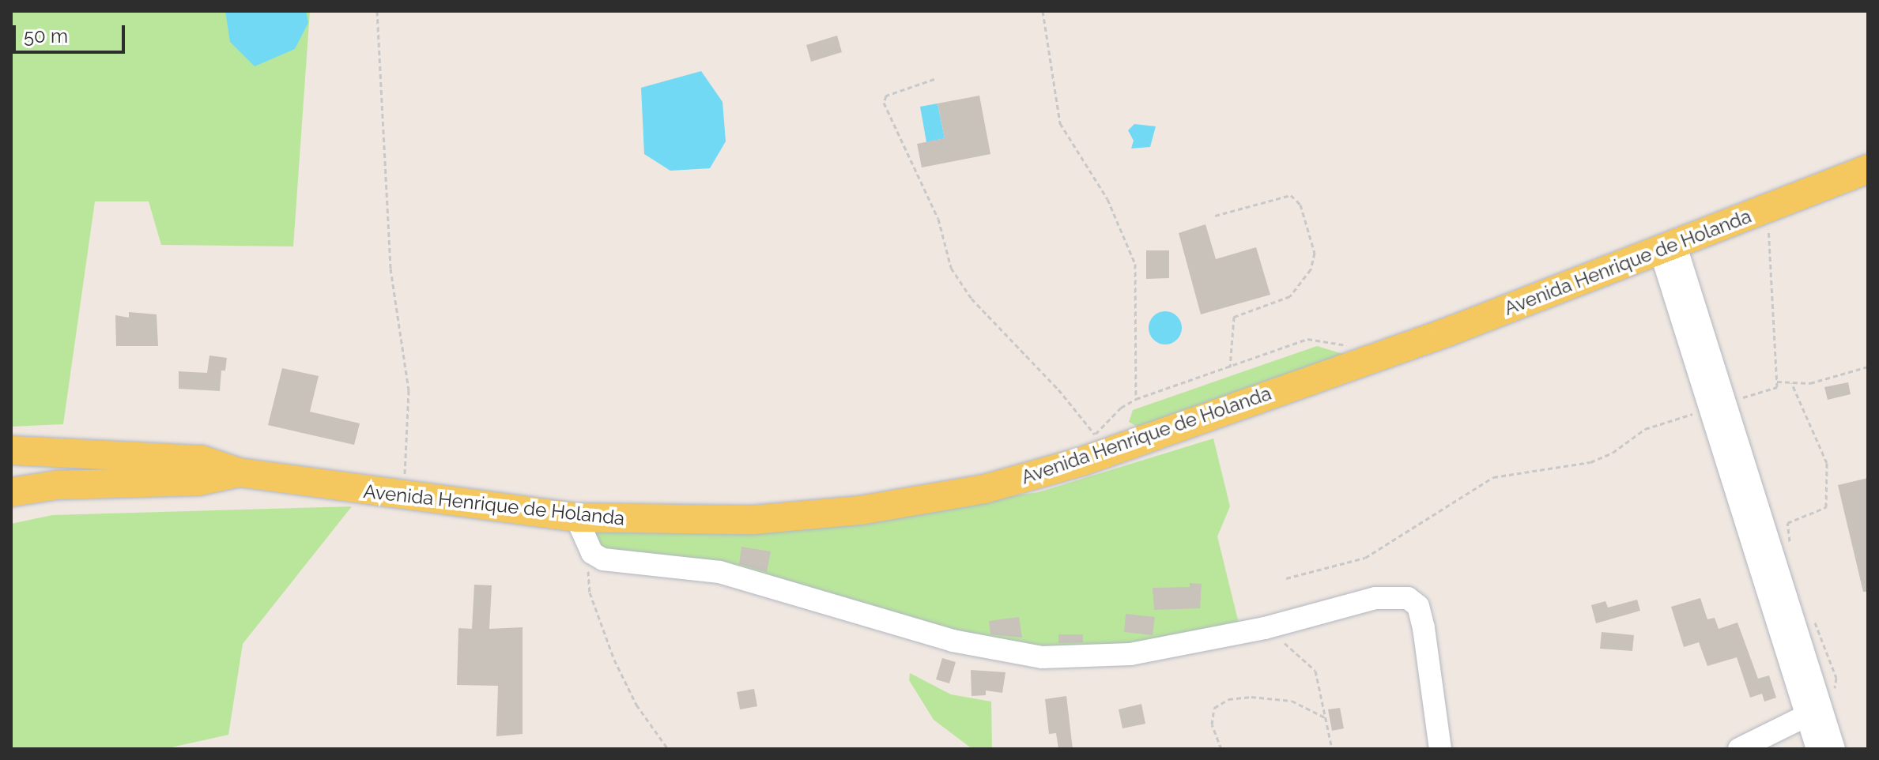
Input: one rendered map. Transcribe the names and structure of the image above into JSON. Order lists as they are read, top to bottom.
{
  "streets": {
    "main road": ["Avenida Henrique de Holanda"]
  },
  "scale_bar": "50 m"
}
